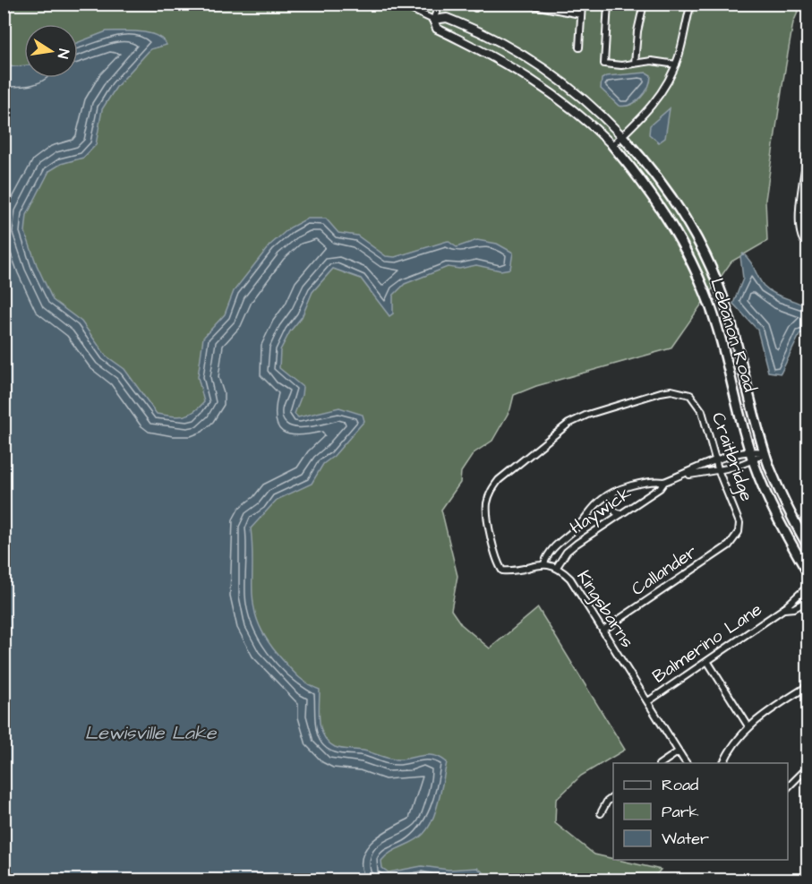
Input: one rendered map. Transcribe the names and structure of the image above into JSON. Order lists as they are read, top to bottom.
{
  "streets": {
    "main road": ["Lebanon Road"],
    "street": [
      "Craitbridge",
      "Haywick",
      "Callander",
      "Kingsbarns",
      "Balmerino Lane"
    ]
  },
  "crossings": [
    ["Lebanon Road", "Haywick"],
    ["Craitbridge", "Haywick"],
    ["Craitbridge", "Callander"],
    ["Craitbridge", "Kingsbarns"],
    ["Haywick", "Kingsbarns"],
    ["Callander", "Kingsbarns"],
    ["Kingsbarns", "Balmerino Lane"]
  ],
  "water": ["Lewisville Lake"],
  "legend": ["Road", "Park", "Water"],
  "north": "right"
}
